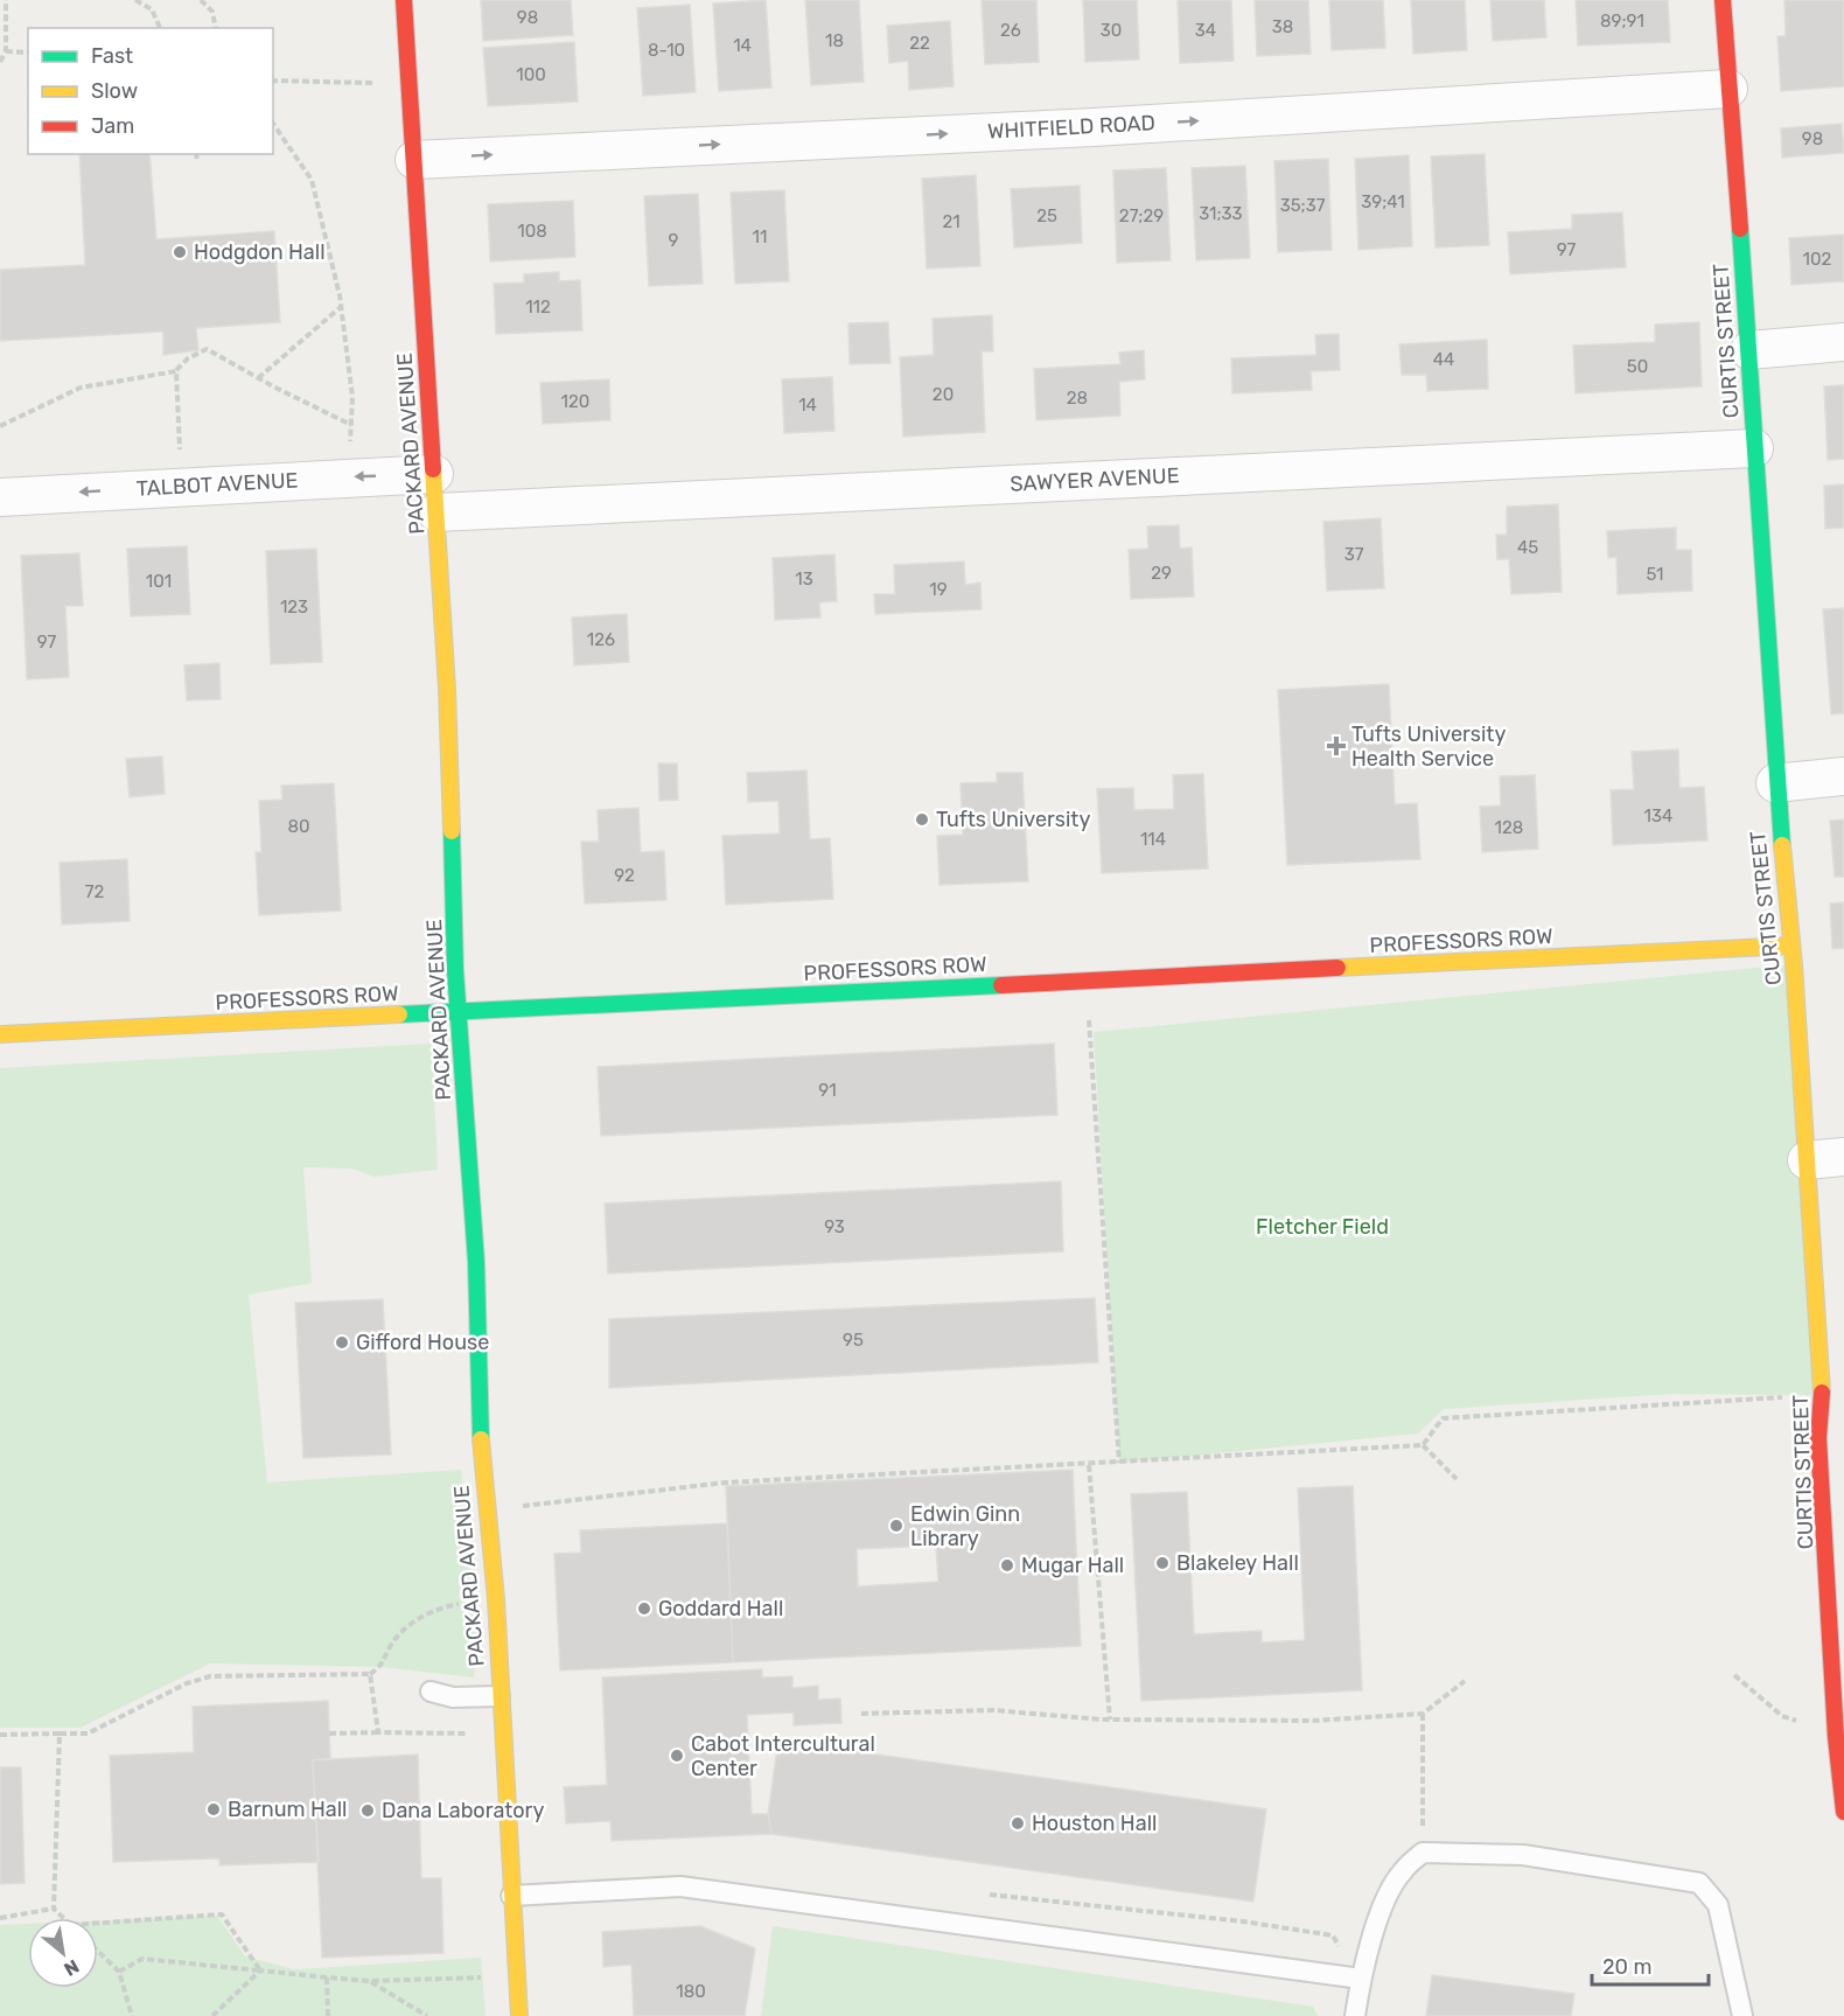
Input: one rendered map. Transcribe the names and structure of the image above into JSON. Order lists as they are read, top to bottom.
{
  "streets": {
    "street": [
      "WHITFIELD ROAD",
      "CURTIS STREET",
      "PACKARD AVENUE",
      "SAWYER AVENUE",
      "TALBOT AVENUE",
      "PROFESSORS ROW"
    ]
  },
  "crossings": [
    ["WHITFIELD ROAD", "CURTIS STREET"],
    ["WHITFIELD ROAD", "PACKARD AVENUE"],
    ["CURTIS STREET", "SAWYER AVENUE"],
    ["CURTIS STREET", "PROFESSORS ROW"],
    ["PACKARD AVENUE", "SAWYER AVENUE"],
    ["PACKARD AVENUE", "TALBOT AVENUE"],
    ["PACKARD AVENUE", "PROFESSORS ROW"]
  ],
  "one_way": ["WHITFIELD ROAD", "TALBOT AVENUE"],
  "parks": ["Fletcher Field"],
  "places": {
    "other": [
      "Hodgdon Hall",
      "Tufts University",
      "Gifford House",
      "Edwin Ginn Library",
      "Blakeley Hall",
      "Mugar Hall",
      "Goddard Hall",
      "Cabot Intercultural Center",
      "Barnum Hall",
      "Dana Laboratory",
      "Houston Hall"
    ],
    "health": ["Tufts University Health Service"]
  },
  "house_numbers": [
    "98",
    "89;91",
    "38",
    "26",
    "30",
    "34",
    "18",
    "22",
    "14",
    "8-10",
    "100",
    "98",
    "39;41",
    "35;37",
    "31;33",
    "25",
    "27;29",
    "21",
    "108",
    "11",
    "9",
    "97",
    "102",
    "112",
    "44",
    "50",
    "20",
    "28",
    "120",
    "14",
    "45",
    "37",
    "29",
    "51",
    "13",
    "101",
    "19",
    "123",
    "126",
    "97",
    "134",
    "80",
    "128",
    "114",
    "92",
    "72",
    "91",
    "93",
    "95",
    "180"
  ],
  "legend": ["Fast", "Slow", "Jam"],
  "scale_bar": "20 m",
  "north": "bottom right"
}
